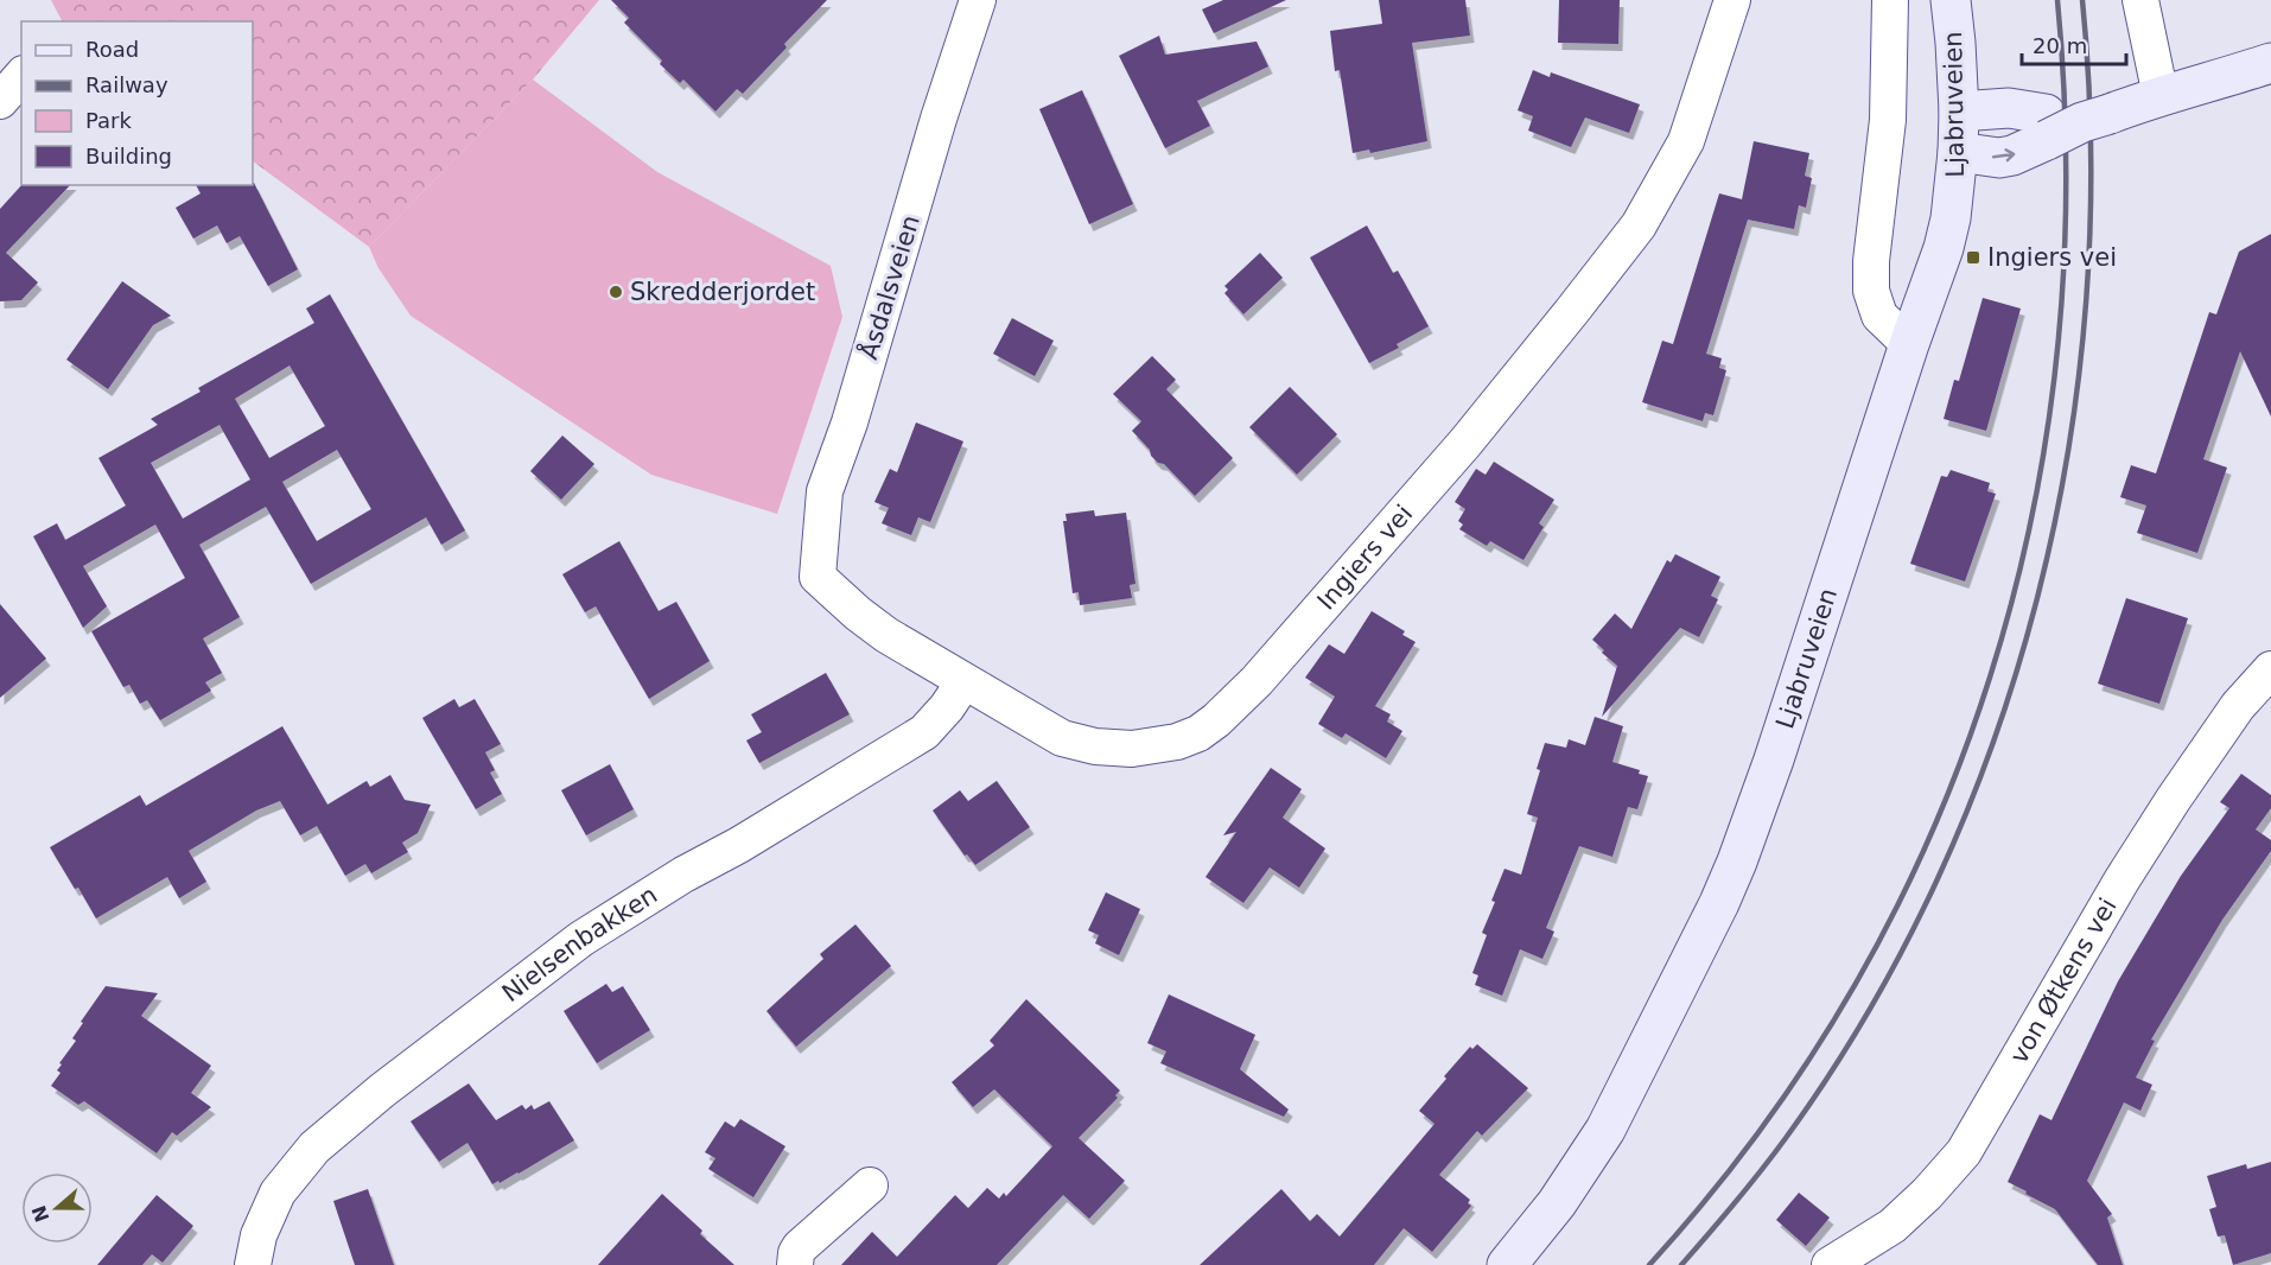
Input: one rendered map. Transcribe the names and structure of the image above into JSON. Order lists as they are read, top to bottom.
{
  "streets": {
    "street": [
      "Ljabruveien",
      "Åsdalsveien",
      "Ingiers vei",
      "Nielsenbakken",
      "von Øtkens vei"
    ]
  },
  "crossings": [
    ["Åsdalsveien", "Ingiers vei"],
    ["Ingiers vei", "Nielsenbakken"]
  ],
  "places": {
    "transit": ["Ingiers vei"],
    "other": ["Skredderjordet"]
  },
  "legend": [
    "Road",
    "Railway",
    "Park",
    "Building"
  ],
  "scale_bar": "20 m",
  "north": "left"
}
